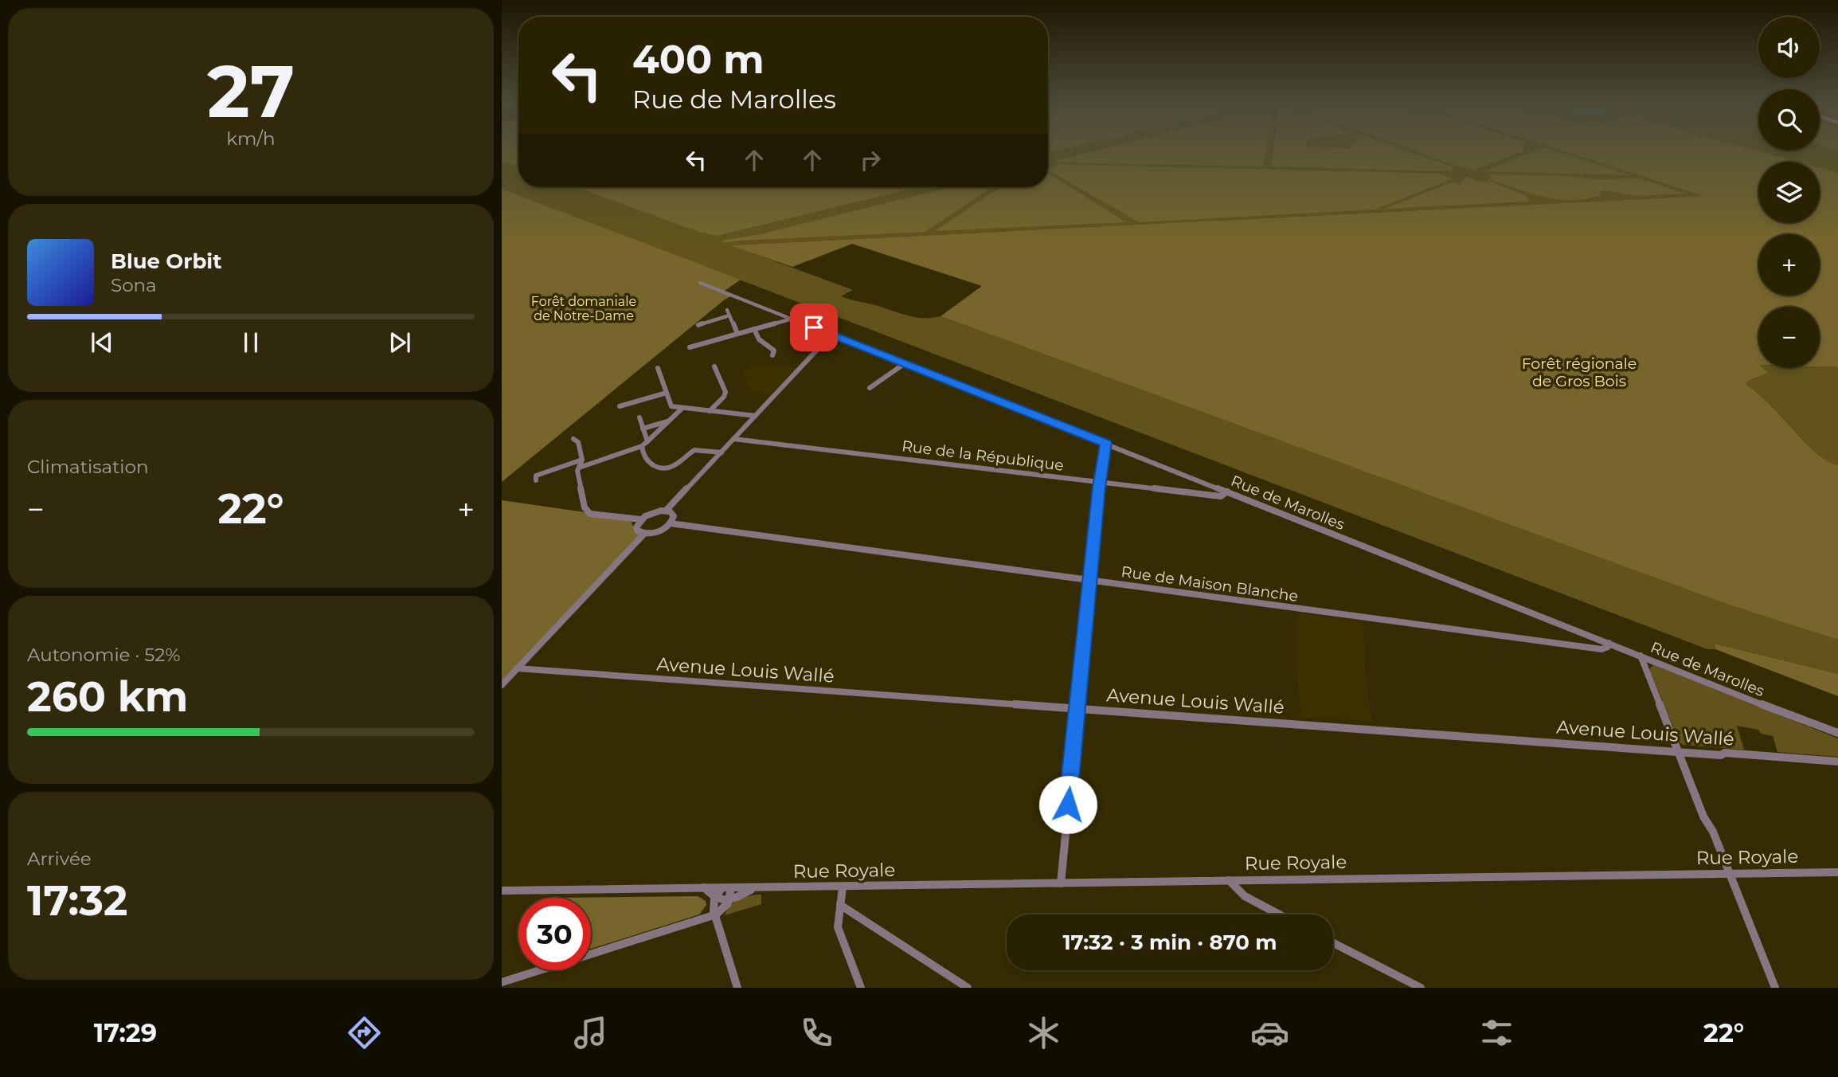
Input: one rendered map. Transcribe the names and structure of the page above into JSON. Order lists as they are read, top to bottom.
{
  "streets": {
    "street": [
      "Rue de la République",
      "Rue de Marolles",
      "Rue de Maison Blanche",
      "Avenue Louis Wallé",
      "Rue Royale"
    ]
  },
  "crossings": [
    ["Rue de la République", "Rue de Marolles"],
    ["Rue de Marolles", "Rue de Maison Blanche"]
  ],
  "parks": ["Forêt domaniale de Notre-Dame", "Forêt régionale de Gros Bois"],
  "page": {
    "tile": [
      ["27", "km/h"],
      "Climatisation",
      ["Autonomie · 52%", "260 km"],
      ["Arrivée", "17:32"]
    ],
    "map_buttons": ["+", "−"],
    "turn": ["400 m", "Rue de Marolles"],
    "song": ["Blue Orbit", "Sona"],
    "heat": ["−", "22°", "+"],
    "limit": "30",
    "trip": "17:32 · 3 min · 870 m",
    "tabs": ["17:29", "22°"]
  }
}
